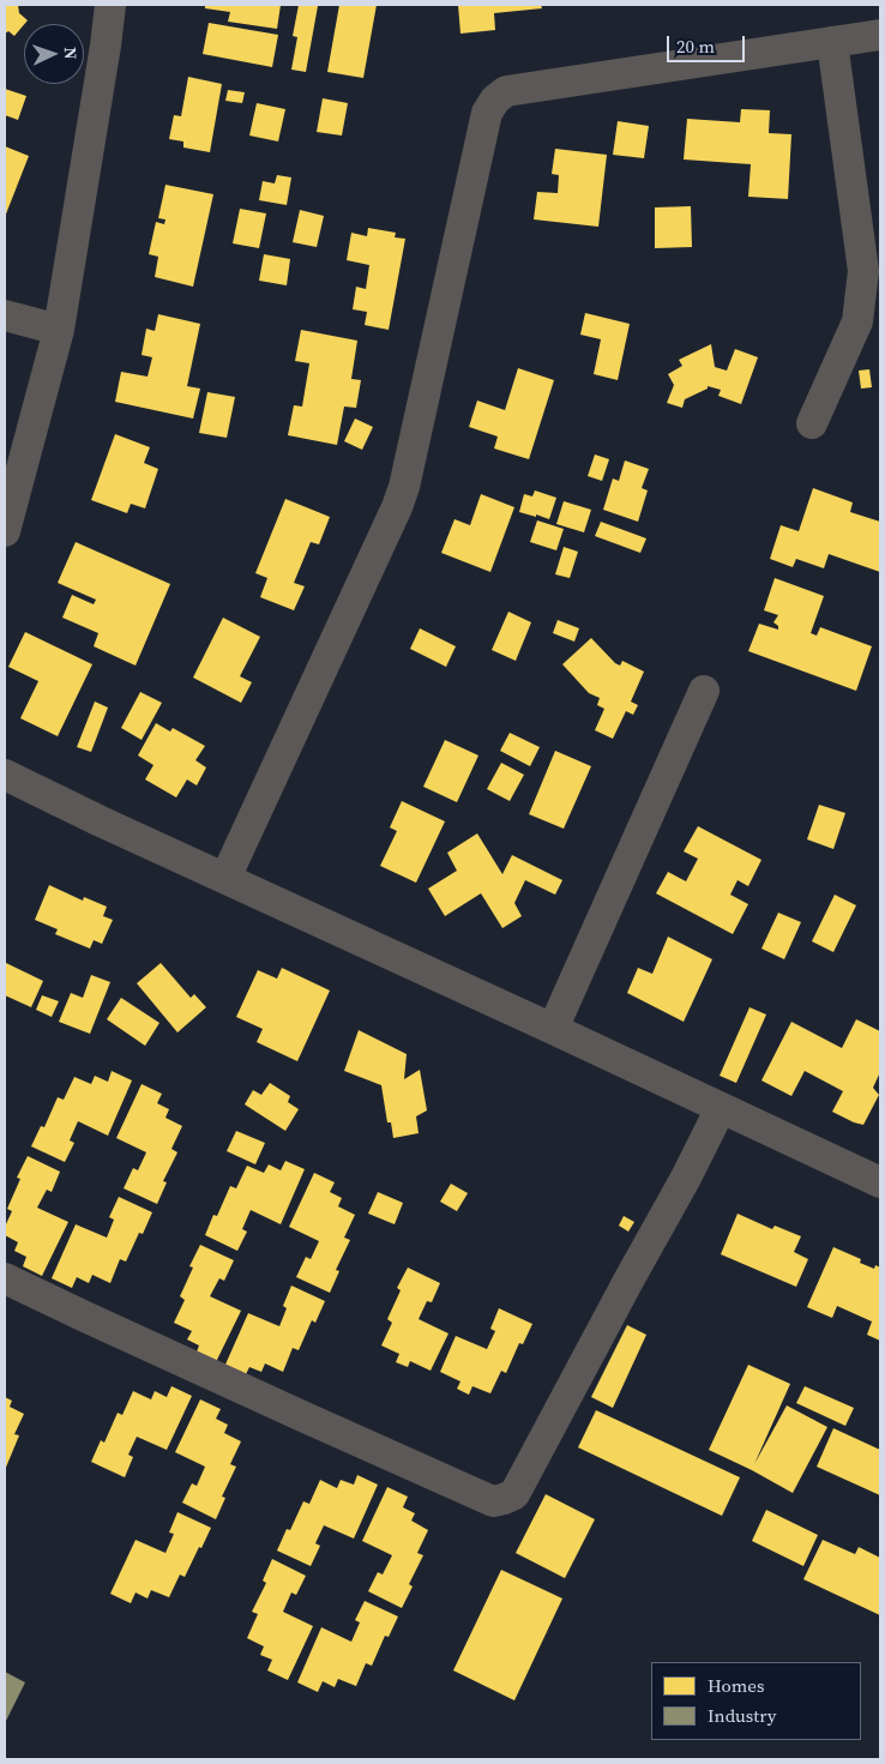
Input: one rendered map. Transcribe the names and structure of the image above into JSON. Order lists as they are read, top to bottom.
{
  "legend": ["Homes", "Industry"],
  "scale_bar": "20 m",
  "north": "right"
}
